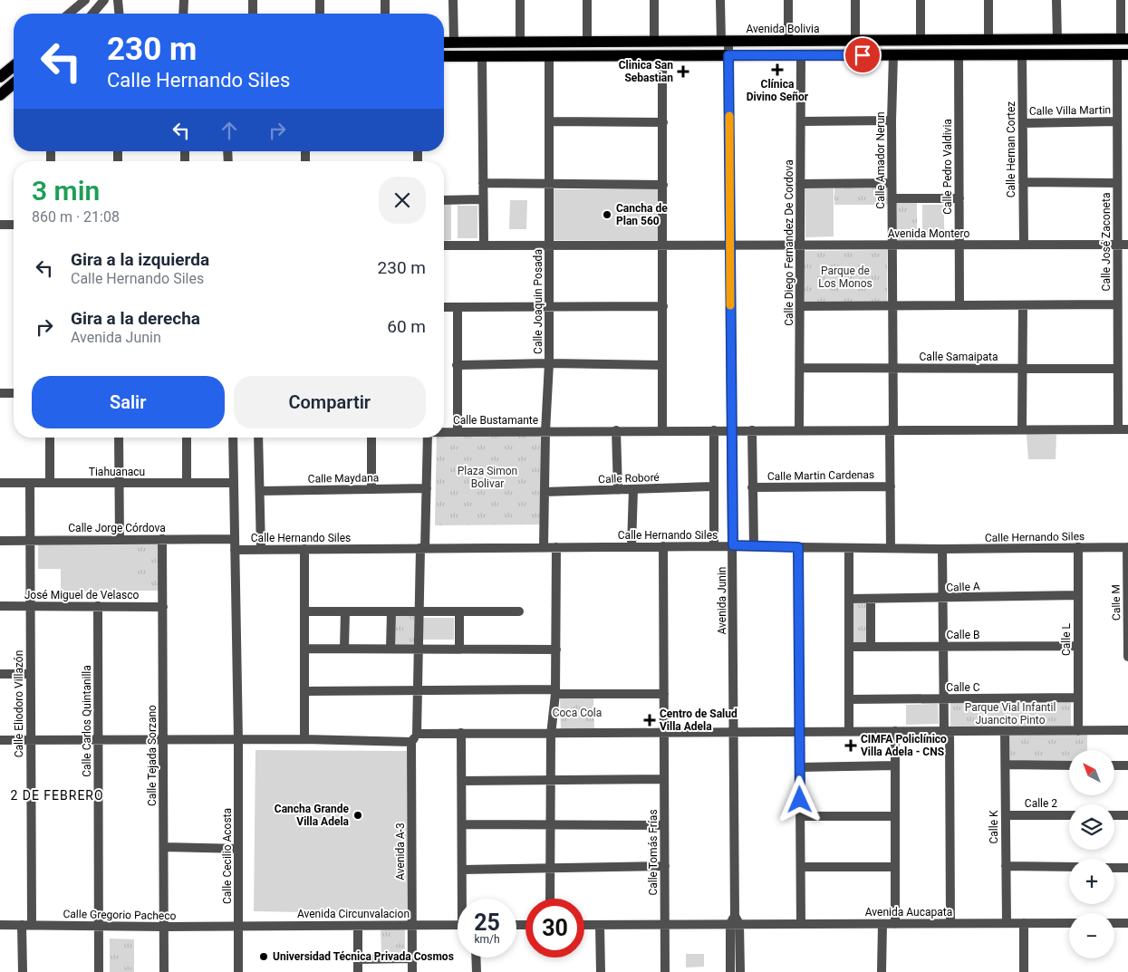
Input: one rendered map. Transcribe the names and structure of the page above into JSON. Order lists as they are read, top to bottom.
{
  "streets": {
    "main road": ["Avenida Bolivia"],
    "street": [
      "Calle Villa Martin",
      "Calle Hernan Cortez",
      "Calle Amador Nerun",
      "Calle Pedro Valdivia",
      "Avenida Montero",
      "Calle José Zaconeta",
      "Calle Diego Fernandez De Cordova",
      "Calle Joaquin Posada",
      "Calle Samaipata",
      "Calle Bustamante",
      "Tiahuanacu",
      "Calle Martin Cardenas",
      "Calle Maydana",
      "Calle Roboré",
      "Calle Jorge Córdova",
      "Calle Hernando Siles",
      "Calle A",
      "José Miguel de Velasco",
      "Avenida Junin",
      "Calle M",
      "Calle B",
      "Calle L",
      "Calle C",
      "Calle Eliodoro Villazón",
      "Calle Carlos Quintanilla",
      "Calle Tejada Sorzano",
      "Calle 2",
      "Calle K",
      "Avenida A-3",
      "Calle Tomás Frías",
      "Calle Cecilio Acosta",
      "Avenida Aucapata",
      "Avenida Circunvalacion",
      "Calle Gregorio Pacheco"
    ]
  },
  "crossings": [
    ["Avenida Bolivia", "Avenida Junin"],
    ["Calle Villa Martin", "Calle Hernan Cortez"],
    ["Calle Villa Martin", "Calle José Zaconeta"],
    ["Calle Hernan Cortez", "Avenida Montero"],
    ["Calle Amador Nerun", "Avenida Montero"],
    ["Calle Amador Nerun", "Calle Samaipata"],
    ["Calle Amador Nerun", "Calle Bustamante"],
    ["Calle Amador Nerun", "Calle Martin Cardenas"],
    ["Calle Amador Nerun", "Calle Hernando Siles"],
    ["Calle Pedro Valdivia", "Avenida Montero"],
    ["Avenida Montero", "Calle José Zaconeta"],
    ["Avenida Montero", "Calle Diego Fernandez De Cordova"],
    ["Avenida Montero", "Calle Joaquin Posada"],
    ["Avenida Montero", "Avenida Junin"],
    ["Calle José Zaconeta", "Calle Samaipata"],
    ["Calle José Zaconeta", "Calle Bustamante"],
    ["Calle Diego Fernandez De Cordova", "Calle Samaipata"],
    ["Calle Diego Fernandez De Cordova", "Calle Bustamante"],
    ["Calle Joaquin Posada", "Calle Bustamante"],
    ["Calle Joaquin Posada", "Calle Roboré"],
    ["Calle Joaquin Posada", "Calle Hernando Siles"],
    ["Calle Bustamante", "Avenida Junin"],
    ["Tiahuanacu", "Calle Eliodoro Villazón"],
    ["Tiahuanacu", "Calle Cecilio Acosta"],
    ["Calle Jorge Córdova", "Calle Eliodoro Villazón"],
    ["Calle Jorge Córdova", "Calle Tejada Sorzano"],
    ["Calle Jorge Córdova", "Calle Cecilio Acosta"],
    ["Calle Hernando Siles", "Avenida Junin"],
    ["Calle Hernando Siles", "Calle M"],
    ["Calle Hernando Siles", "Calle L"],
    ["Calle Hernando Siles", "Calle Tomás Frías"],
    ["Calle Hernando Siles", "Calle Cecilio Acosta"],
    ["Calle A", "Calle L"],
    ["José Miguel de Velasco", "Calle Eliodoro Villazón"],
    ["José Miguel de Velasco", "Calle Carlos Quintanilla"],
    ["José Miguel de Velasco", "Calle Tejada Sorzano"],
    ["Avenida Junin", "Avenida Aucapata"],
    ["Calle B", "Calle L"],
    ["Calle L", "Calle C"],
    ["Calle Eliodoro Villazón", "Calle Gregorio Pacheco"],
    ["Calle Carlos Quintanilla", "Calle Gregorio Pacheco"],
    ["Calle Tejada Sorzano", "Calle Gregorio Pacheco"],
    ["Calle 2", "Calle K"],
    ["Calle K", "Avenida Aucapata"],
    ["Avenida A-3", "Avenida Circunvalacion"],
    ["Calle Cecilio Acosta", "Avenida Circunvalacion"],
    ["Calle Cecilio Acosta", "Calle Gregorio Pacheco"],
    ["Avenida Circunvalacion", "Calle Gregorio Pacheco"]
  ],
  "districts": ["2 DE FEBRERO"],
  "parks": [
    "Parque de Los Monos",
    "Plaza Simon Bolivar",
    "Parque Vial Infantil Juancito Pinto",
    "Coca Cola"
  ],
  "places": {
    "health": [
      "Clínica Divino Señor",
      "Clinica San Sebastian",
      "Centro de Salud Villa Adela",
      "CIMFA Policlínico Villa Adela - CNS"
    ],
    "other": ["Cancha de Plan 560", "Cancha Grande Villa Adela", "Universidad Técnica Privada Cosmos"]
  },
  "north": "top left",
  "page": {
    "turn": ["230 m", "Calle Hernando Siles"],
    "heading": ["3 min", "860 m · 21:08"],
    "list": [
      {
        "name": "Gira a la izquierda",
        "note": "Calle Hernando Siles",
        "value": "230 m"
      },
      {
        "name": "Gira a la derecha",
        "note": "Avenida Junin",
        "value": "60 m"
      }
    ],
    "buttons": ["Salir", "Compartir"],
    "map_buttons": ["+", "−"],
    "speed": "25 km/h",
    "limit": "30"
  }
}
